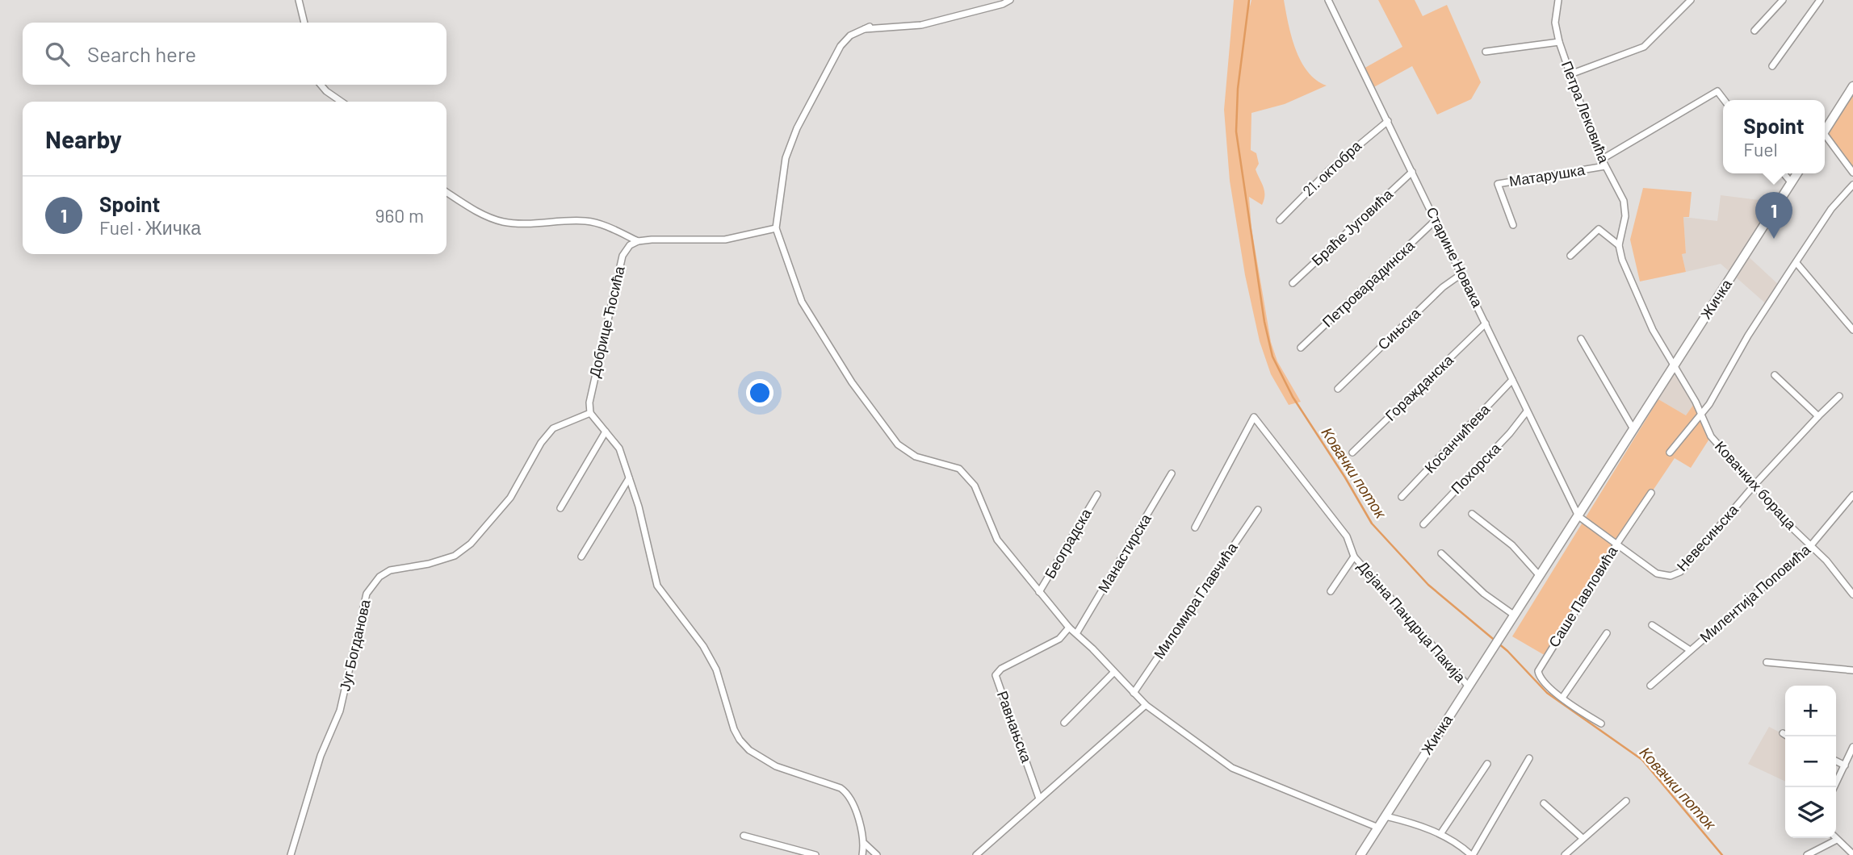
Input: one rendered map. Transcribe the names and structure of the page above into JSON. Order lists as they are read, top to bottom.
{
  "streets": {
    "main road": ["Жичка"],
    "street": [
      "Петра Лековића",
      "21. октобра",
      "Матарушка",
      "Браће Југовића",
      "Старине Новака",
      "Петроварадинска",
      "Добрице Ћосића",
      "Сињска",
      "Горажданска",
      "Косанчићева",
      "Похорска",
      "Ковачких бораца",
      "Невесињска",
      "Београдска",
      "Манастирска",
      "Милентија Поповића",
      "Саше Павловића",
      "Миломира Главчића",
      "Дејана Пандрца Пакија",
      "Југ Богданова",
      "Равнањска"
    ]
  },
  "crossings": [
    ["Петра Лековића", "Матарушка"],
    ["Петра Лековића", "Жичка"],
    ["Петра Лековића", "Ковачких бораца"],
    ["21. октобра", "Старине Новака"],
    ["Браће Југовића", "Старине Новака"],
    ["Старине Новака", "Петроварадинска"],
    ["Старине Новака", "Жичка"],
    ["Старине Новака", "Сињска"],
    ["Старине Новака", "Горажданска"],
    ["Старине Новака", "Косанчићева"],
    ["Старине Новака", "Похорска"],
    ["Старине Новака", "Невесињска"],
    ["Жичка", "Ковачких бораца"],
    ["Жичка", "Невесињска"],
    ["Жичка", "Дејана Пандрца Пакија"],
    ["Добрице Ћосића", "Југ Богданова"],
    ["Ковачких бораца", "Невесињска"],
    ["Ковачких бораца", "Милентија Поповића"],
    ["Невесињска", "Саше Павловића"]
  ],
  "water": ["Ковачки поток"],
  "page": {
    "search": "Search here",
    "popup": ["Spoint", "Fuel"],
    "heading": "Nearby",
    "list": [
      {
        "mark": "1",
        "name": "Spoint",
        "note": "Fuel · Жичка",
        "value": "960 m"
      }
    ],
    "pins": "1",
    "map_buttons": ["+", "−"]
  }
}
